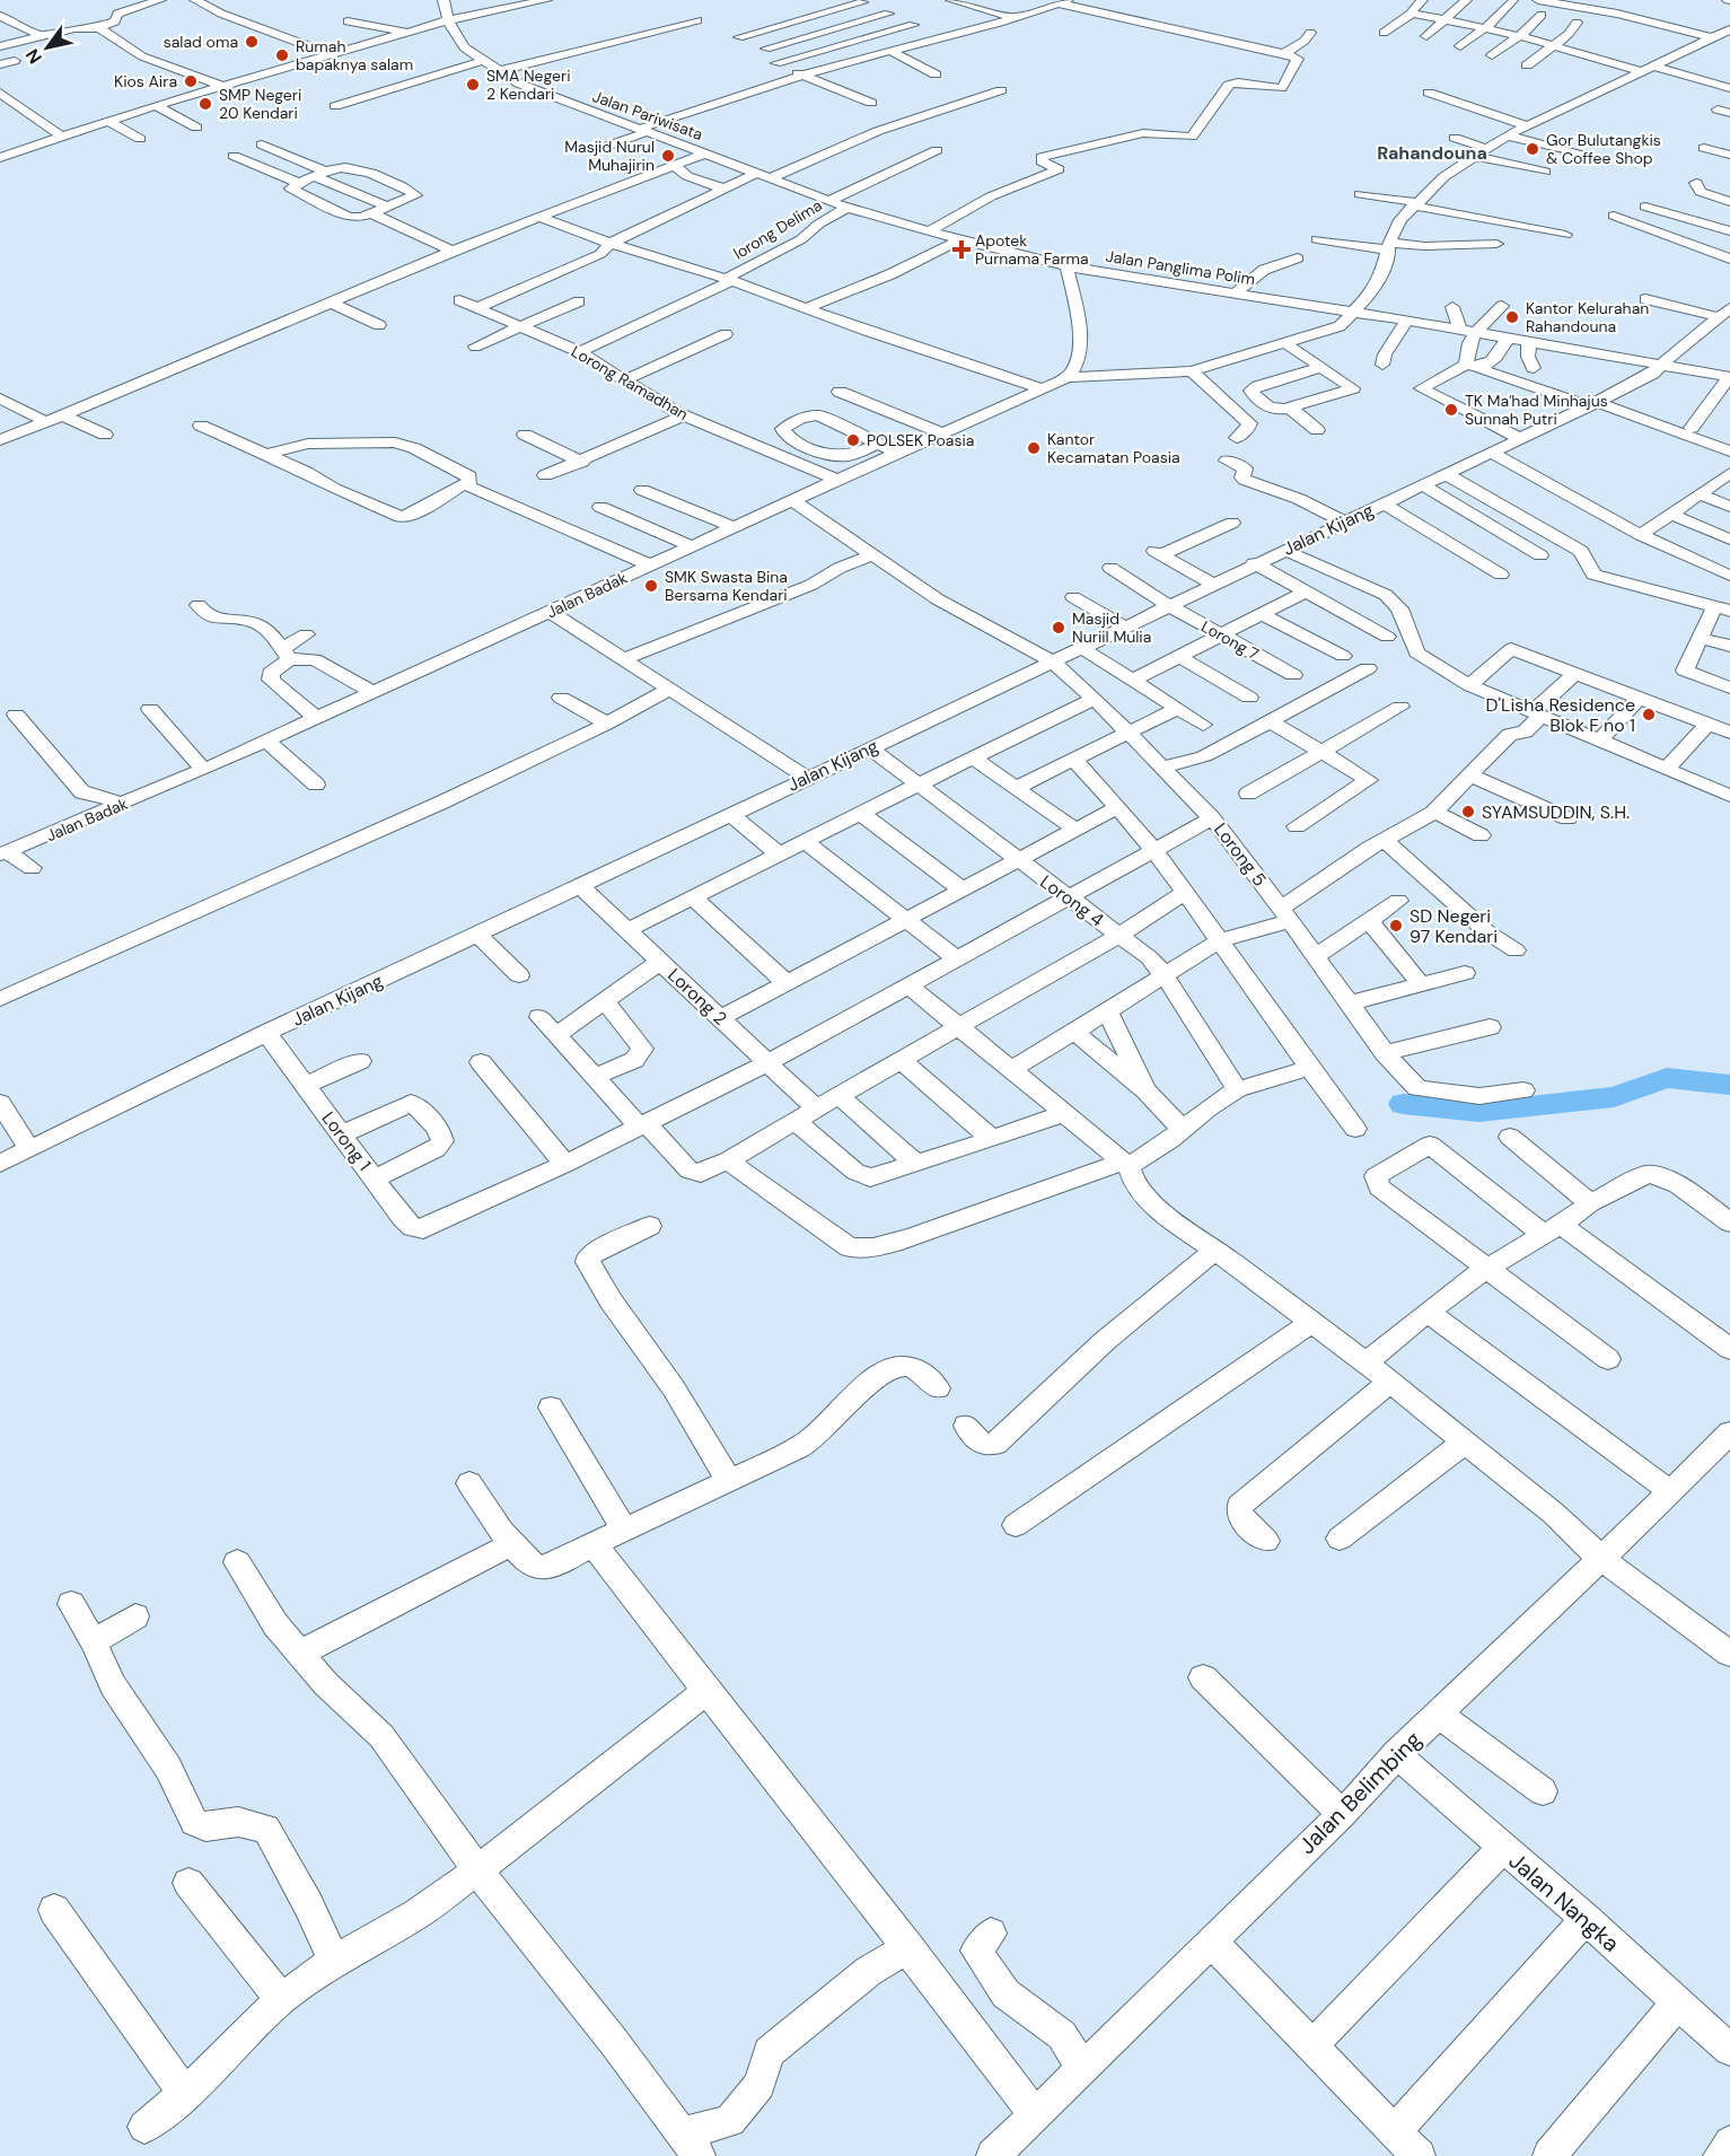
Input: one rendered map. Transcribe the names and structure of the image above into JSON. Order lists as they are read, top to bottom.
{
  "streets": {
    "street": [
      "Jalan Pariwisata",
      "lorong Delima",
      "Jalan Panglima Polim",
      "Lorong Ramadhan",
      "Jalan Kijang",
      "Jalan Badak",
      "Lorong 7",
      "Lorong 5",
      "Lorong 4",
      "Lorong 2",
      "Lorong 1",
      "Jalan Belimbing",
      "Jalan Nangka"
    ]
  },
  "crossings": [
    ["Jalan Pariwisata", "Jalan Panglima Polim"],
    ["lorong Delima", "Jalan Panglima Polim"],
    ["lorong Delima", "Lorong Ramadhan"],
    ["Jalan Panglima Polim", "Jalan Kijang"],
    ["Lorong Ramadhan", "Jalan Badak"],
    ["Jalan Kijang", "Lorong 7"],
    ["Jalan Kijang", "Lorong 5"],
    ["Jalan Kijang", "Lorong 4"],
    ["Jalan Kijang", "Lorong 2"],
    ["Jalan Kijang", "Lorong 1"],
    ["Jalan Badak", "Lorong 5"],
    ["Jalan Belimbing", "Jalan Nangka"]
  ],
  "districts": ["Rahandouna"],
  "places": {
    "other": [
      "salad oma",
      "Rumah bapaknya salam",
      "Kios Aira",
      "SMA Negeri 2 Kendari",
      "SMP Negeri 20 Kendari",
      "Gor Bulutangkis & Coffee Shop",
      "Masjid Nurul Muhajirin",
      "Kantor Kelurahan Rahandouna",
      "TK Ma'had Minhajus Sunnah Putri",
      "POLSEK Poasia",
      "Kantor Kecamatan Poasia",
      "SMK Swasta Bina Bersama Kendari",
      "Masjid Nuriil Mulia",
      "D'Lisha Residence Blok F no 1",
      "SYAMSUDDIN, S.H.",
      "SD Negeri 97 Kendari"
    ],
    "health": ["Apotek Purnama Farma"]
  },
  "north": "bottom left"
}
